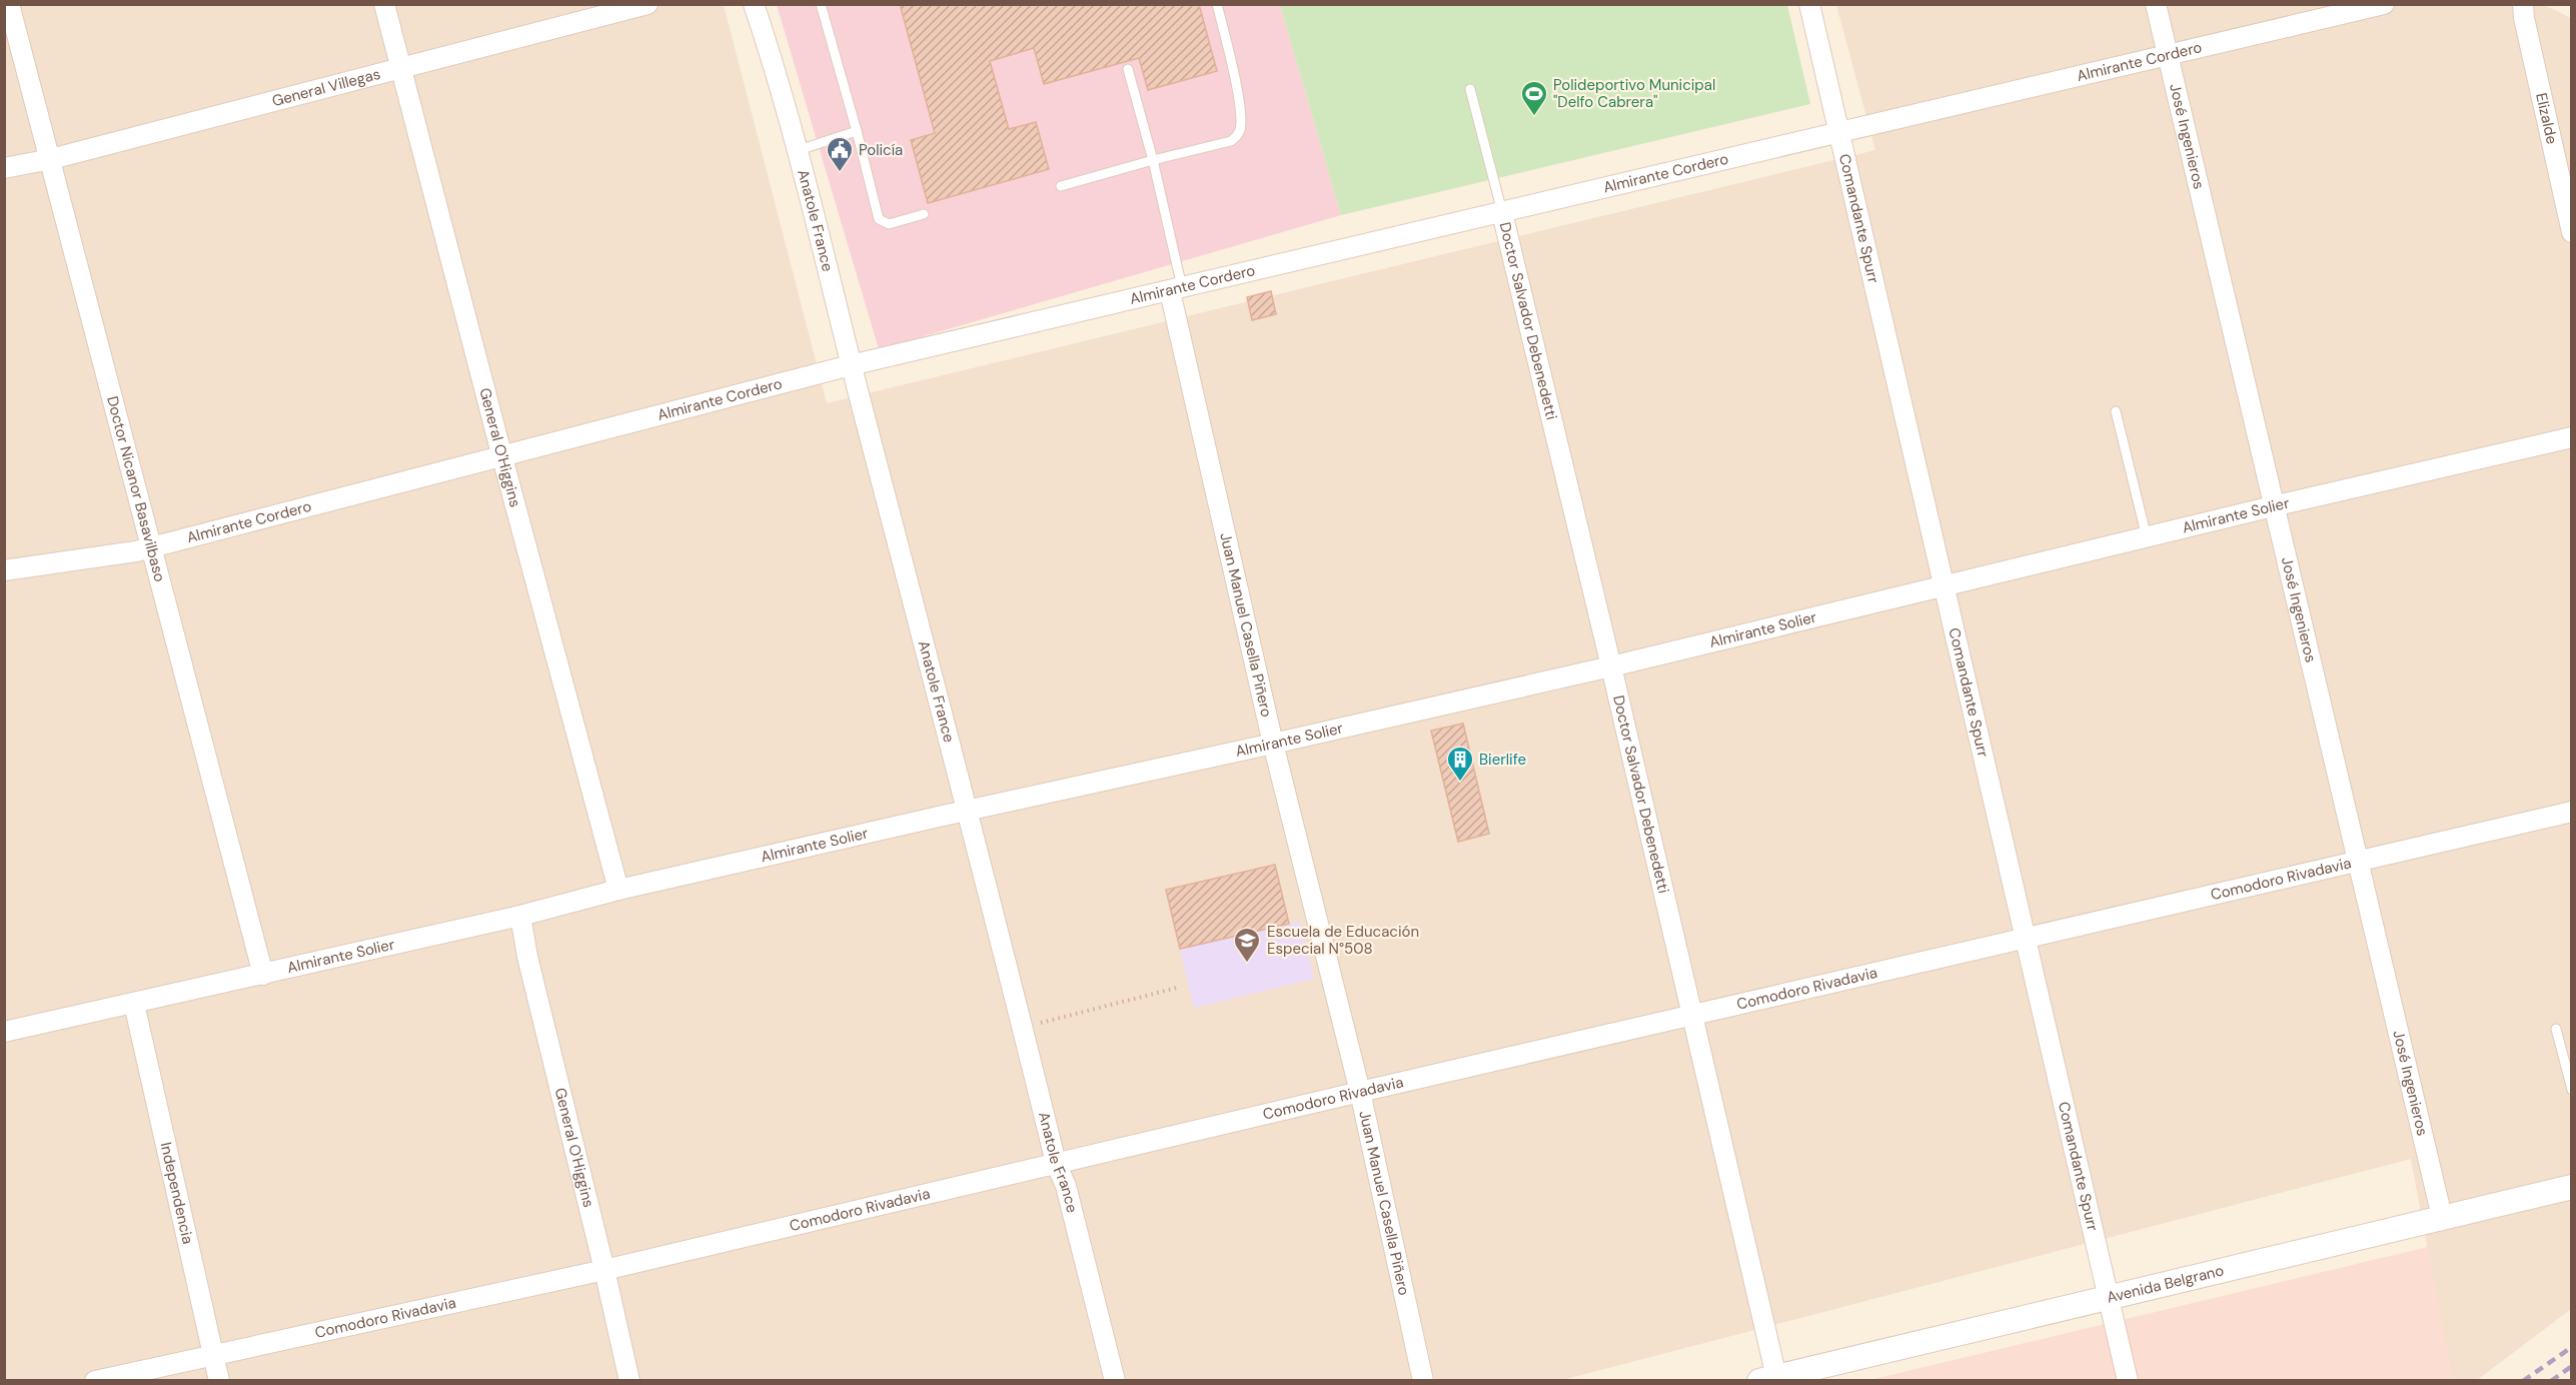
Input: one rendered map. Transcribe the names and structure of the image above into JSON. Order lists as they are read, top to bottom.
{
  "streets": {
    "street": [
      "Almirante Cordero",
      "General Villegas",
      "Elizalde",
      "José Ingenieros",
      "Comandante Spurr",
      "Anatole France",
      "Doctor Salvador Debenedetti",
      "General O'Higgins",
      "Doctor Nicanor Basavilbaso",
      "Almirante Solier",
      "Juan Manuel Casella Piñero",
      "Comodoro Rivadavia",
      "Independencia",
      "Avenida Belgrano"
    ]
  },
  "crossings": [
    ["Almirante Cordero", "José Ingenieros"],
    ["Almirante Cordero", "Comandante Spurr"],
    ["Almirante Cordero", "Anatole France"],
    ["Almirante Cordero", "Doctor Salvador Debenedetti"],
    ["Almirante Cordero", "General O'Higgins"],
    ["Almirante Cordero", "Doctor Nicanor Basavilbaso"],
    ["Almirante Cordero", "Juan Manuel Casella Piñero"],
    ["General Villegas", "General O'Higgins"],
    ["General Villegas", "Doctor Nicanor Basavilbaso"],
    ["José Ingenieros", "Almirante Solier"],
    ["José Ingenieros", "Comodoro Rivadavia"],
    ["José Ingenieros", "Avenida Belgrano"],
    ["Comandante Spurr", "Almirante Solier"],
    ["Comandante Spurr", "Comodoro Rivadavia"],
    ["Comandante Spurr", "Avenida Belgrano"],
    ["Anatole France", "Almirante Solier"],
    ["Anatole France", "Comodoro Rivadavia"],
    ["Doctor Salvador Debenedetti", "Almirante Solier"],
    ["Doctor Salvador Debenedetti", "Comodoro Rivadavia"],
    ["Doctor Salvador Debenedetti", "Avenida Belgrano"],
    ["General O'Higgins", "Almirante Solier"],
    ["General O'Higgins", "Comodoro Rivadavia"],
    ["Doctor Nicanor Basavilbaso", "Almirante Solier"],
    ["Almirante Solier", "Juan Manuel Casella Piñero"],
    ["Almirante Solier", "Independencia"],
    ["Juan Manuel Casella Piñero", "Comodoro Rivadavia"],
    ["Comodoro Rivadavia", "Independencia"]
  ],
  "places": {
    "sports": ["Polideportivo Municipal \"Delfo Cabrera\""],
    "public building": ["Policía"],
    "building": ["Bierlife"],
    "school or university": ["Escuela de Educación Especial N°508"]
  }
}
